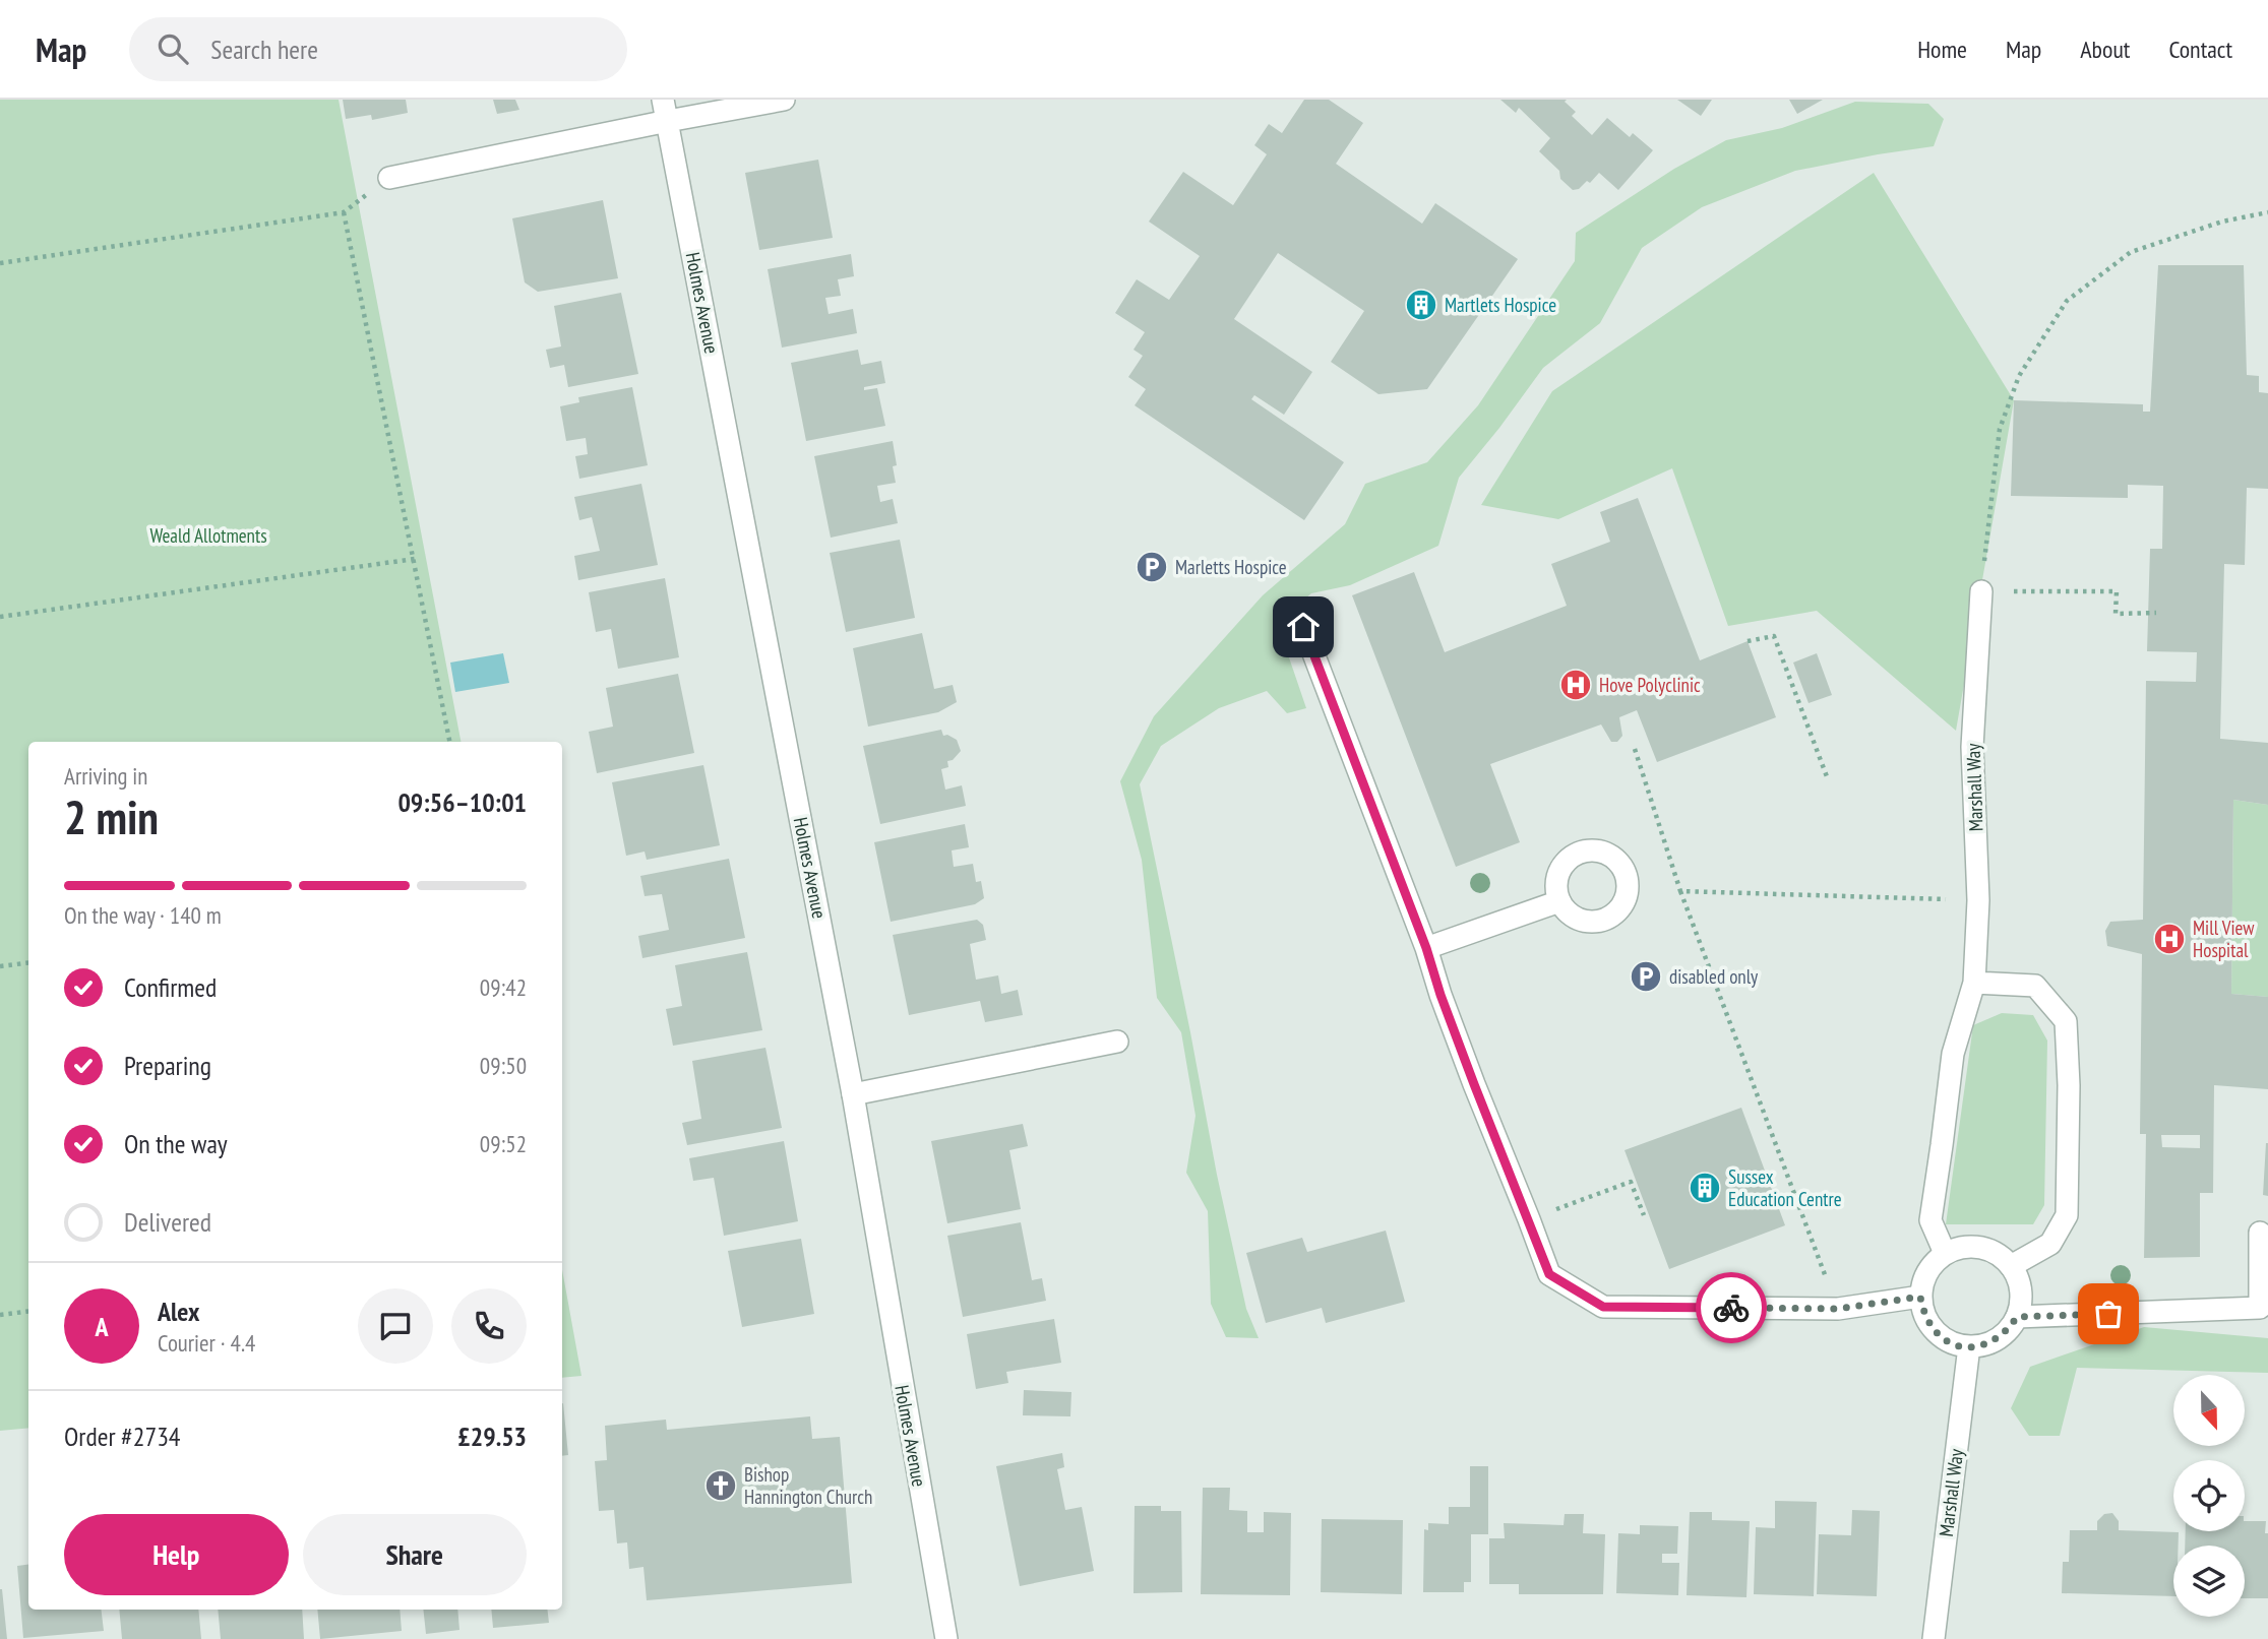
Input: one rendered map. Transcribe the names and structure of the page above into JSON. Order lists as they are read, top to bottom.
{
  "streets": {
    "street": ["Holmes Avenue", "Marshall Way"]
  },
  "parks": ["Weald Allotments"],
  "places": {
    "building": ["Martlets Hospice", "Sussex Education Centre"],
    "parking": ["Marletts Hospice", "disabled only"],
    "hospital": ["Hove Polyclinic", "Mill View Hospital"],
    "church": ["Bishop Hannington Church"]
  },
  "north": "bottom",
  "page": {
    "header": "Map",
    "search": "Search here",
    "nav": [
      "Home",
      "Map",
      "About",
      "Contact"
    ],
    "heading": ["2 min", "Arriving in", "09:56–10:01"],
    "panel": [
      "Alex",
      "Courier · 4.4",
      "Order #2734",
      "£29.53"
    ],
    "bar": "On the way · 140 m",
    "list": [
      ["Confirmed", "09:42"],
      ["Preparing", "09:50"],
      ["On the way", "09:52"],
      "Delivered"
    ],
    "round": "A",
    "buttons": ["Help", "Share"]
  }
}
